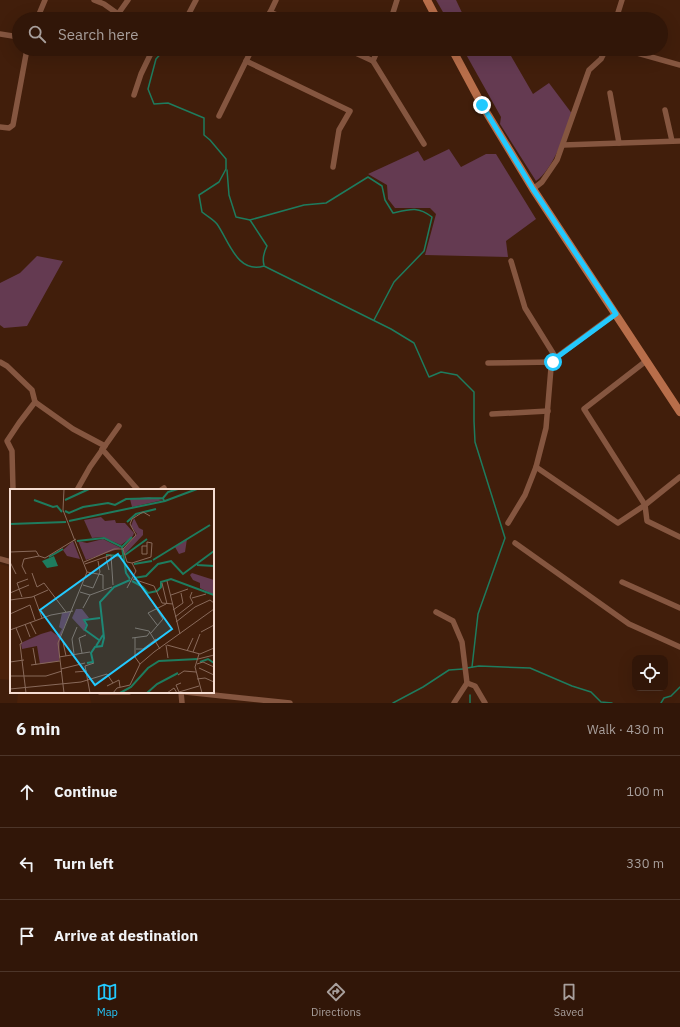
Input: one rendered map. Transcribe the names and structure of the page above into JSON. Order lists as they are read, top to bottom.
{
  "page": {
    "search": "Search here",
    "heading": ["6 min", "Walk · 430 m"],
    "list": [
      ["Continue", "100 m"],
      ["Turn left", "330 m"],
      "Arrive at destination"
    ],
    "nav": ["Map", "Directions", "Saved"]
  }
}
